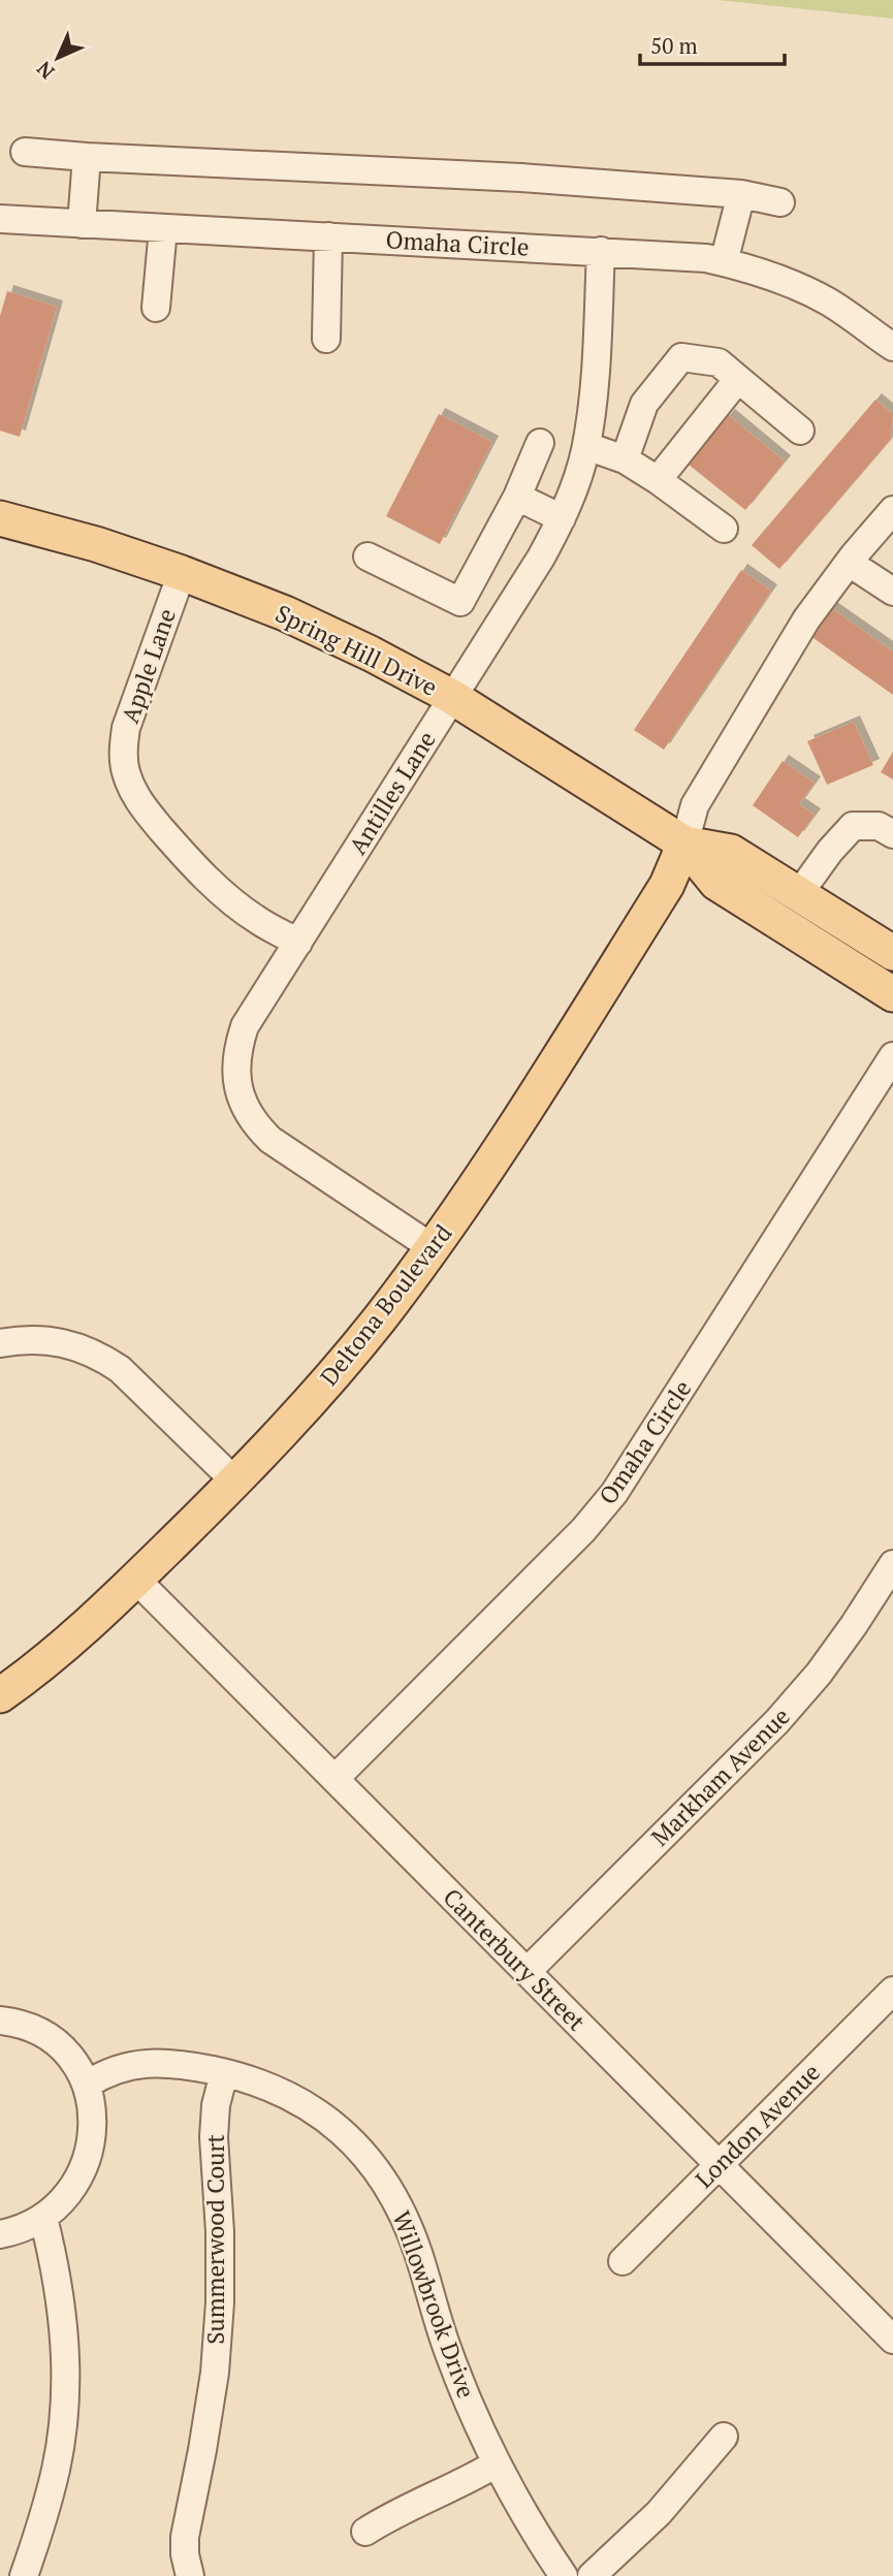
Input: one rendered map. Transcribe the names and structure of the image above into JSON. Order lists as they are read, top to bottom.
{
  "streets": {
    "main road": ["Spring Hill Drive", "Deltona Boulevard"],
    "street": [
      "Omaha Circle",
      "Apple Lane",
      "Antilles Lane",
      "Markham Avenue",
      "Canterbury Street",
      "London Avenue",
      "Summerwood Court",
      "Willowbrook Drive"
    ]
  },
  "crossings": [
    ["Omaha Circle", "Antilles Lane"],
    ["Omaha Circle", "Canterbury Street"],
    ["Spring Hill Drive", "Apple Lane"],
    ["Spring Hill Drive", "Antilles Lane"],
    ["Spring Hill Drive", "Deltona Boulevard"],
    ["Apple Lane", "Antilles Lane"],
    ["Antilles Lane", "Deltona Boulevard"],
    ["Deltona Boulevard", "Canterbury Street"],
    ["Markham Avenue", "Canterbury Street"],
    ["Canterbury Street", "London Avenue"],
    ["Summerwood Court", "Willowbrook Drive"]
  ],
  "scale_bar": "50 m",
  "north": "bottom left"
}
